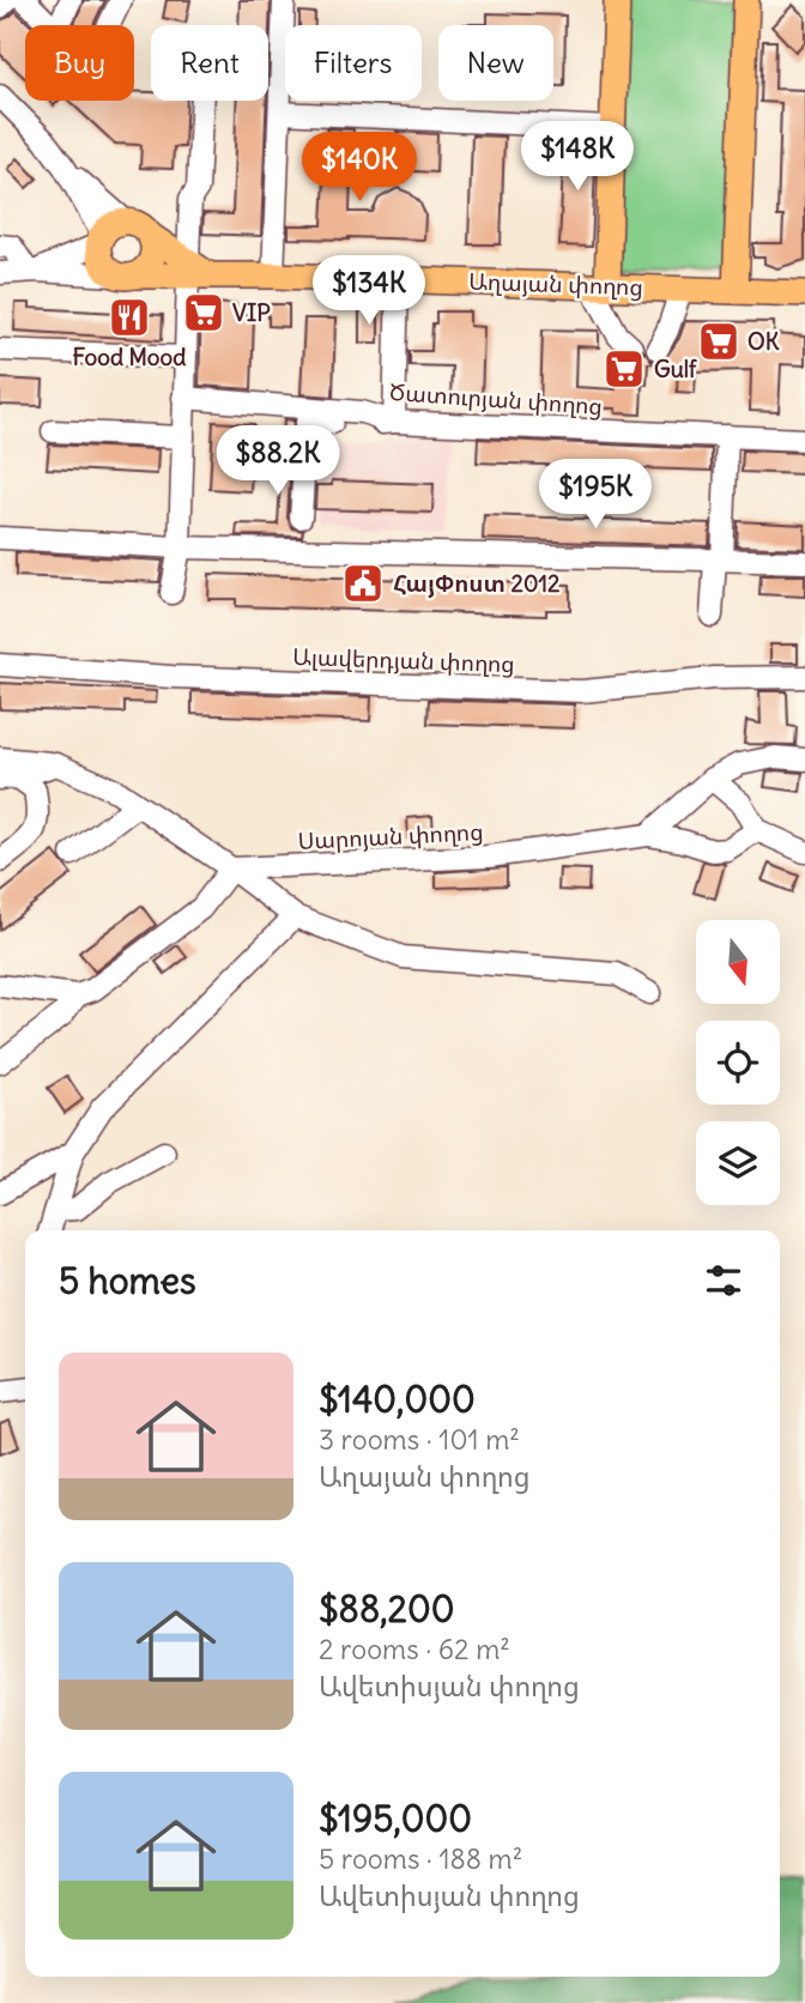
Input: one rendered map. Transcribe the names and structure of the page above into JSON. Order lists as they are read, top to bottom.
{
  "streets": {
    "main road": ["Աղայան փողոց"],
    "street": ["Ծատուրյան փողոց", "Ալավերդյան փողոց", "Սարոյան փողոց"]
  },
  "places": {
    "supermarket": ["VIP", "OK", "Gulf"],
    "restaurant": ["Food Mood"],
    "public building": ["ՀայՓոստ 2012"]
  },
  "north": "bottom",
  "page": {
    "chip": [
      "Buy",
      "Rent",
      "Filters",
      "New"
    ],
    "price": [
      "$148K",
      "$140K",
      "$134K",
      "$88.2K",
      "$195K"
    ],
    "heading": "5 homes",
    "list": [
      {
        "name": "$140,000",
        "note": "3 rooms · 101 m² · Աղայան փողոց"
      },
      {
        "name": "$88,200",
        "note": "2 rooms · 62 m² · Ավետիսյան փողոց"
      },
      {
        "name": "$195,000",
        "note": "5 rooms · 188 m² · Ավետիսյան փողոց"
      }
    ]
  }
}
